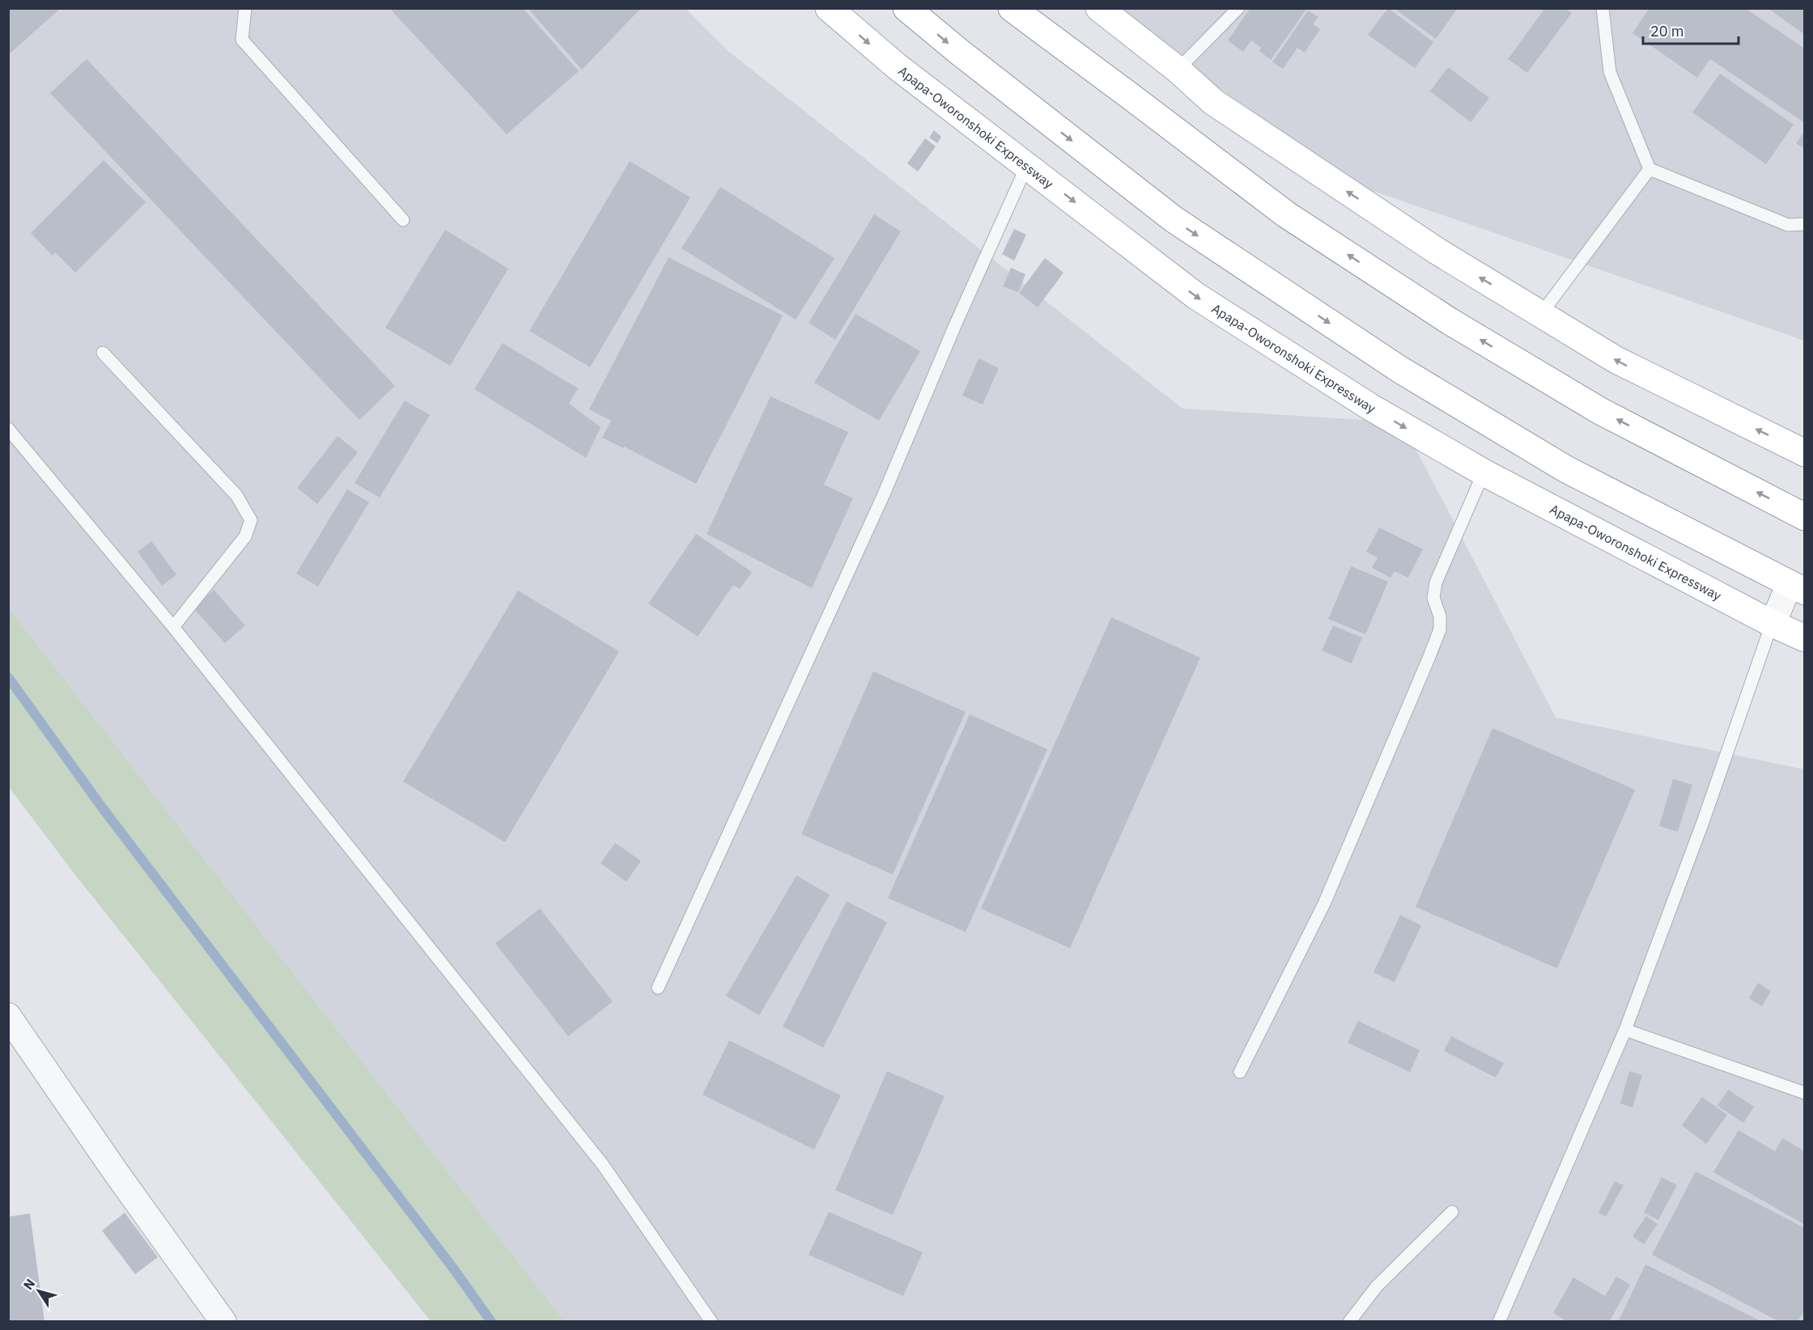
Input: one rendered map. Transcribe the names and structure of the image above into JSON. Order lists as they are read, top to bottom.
{
  "streets": {
    "main road": ["Apapa-Oworonshoki Expressway"]
  },
  "scale_bar": "20 m",
  "north": "top left"
}
